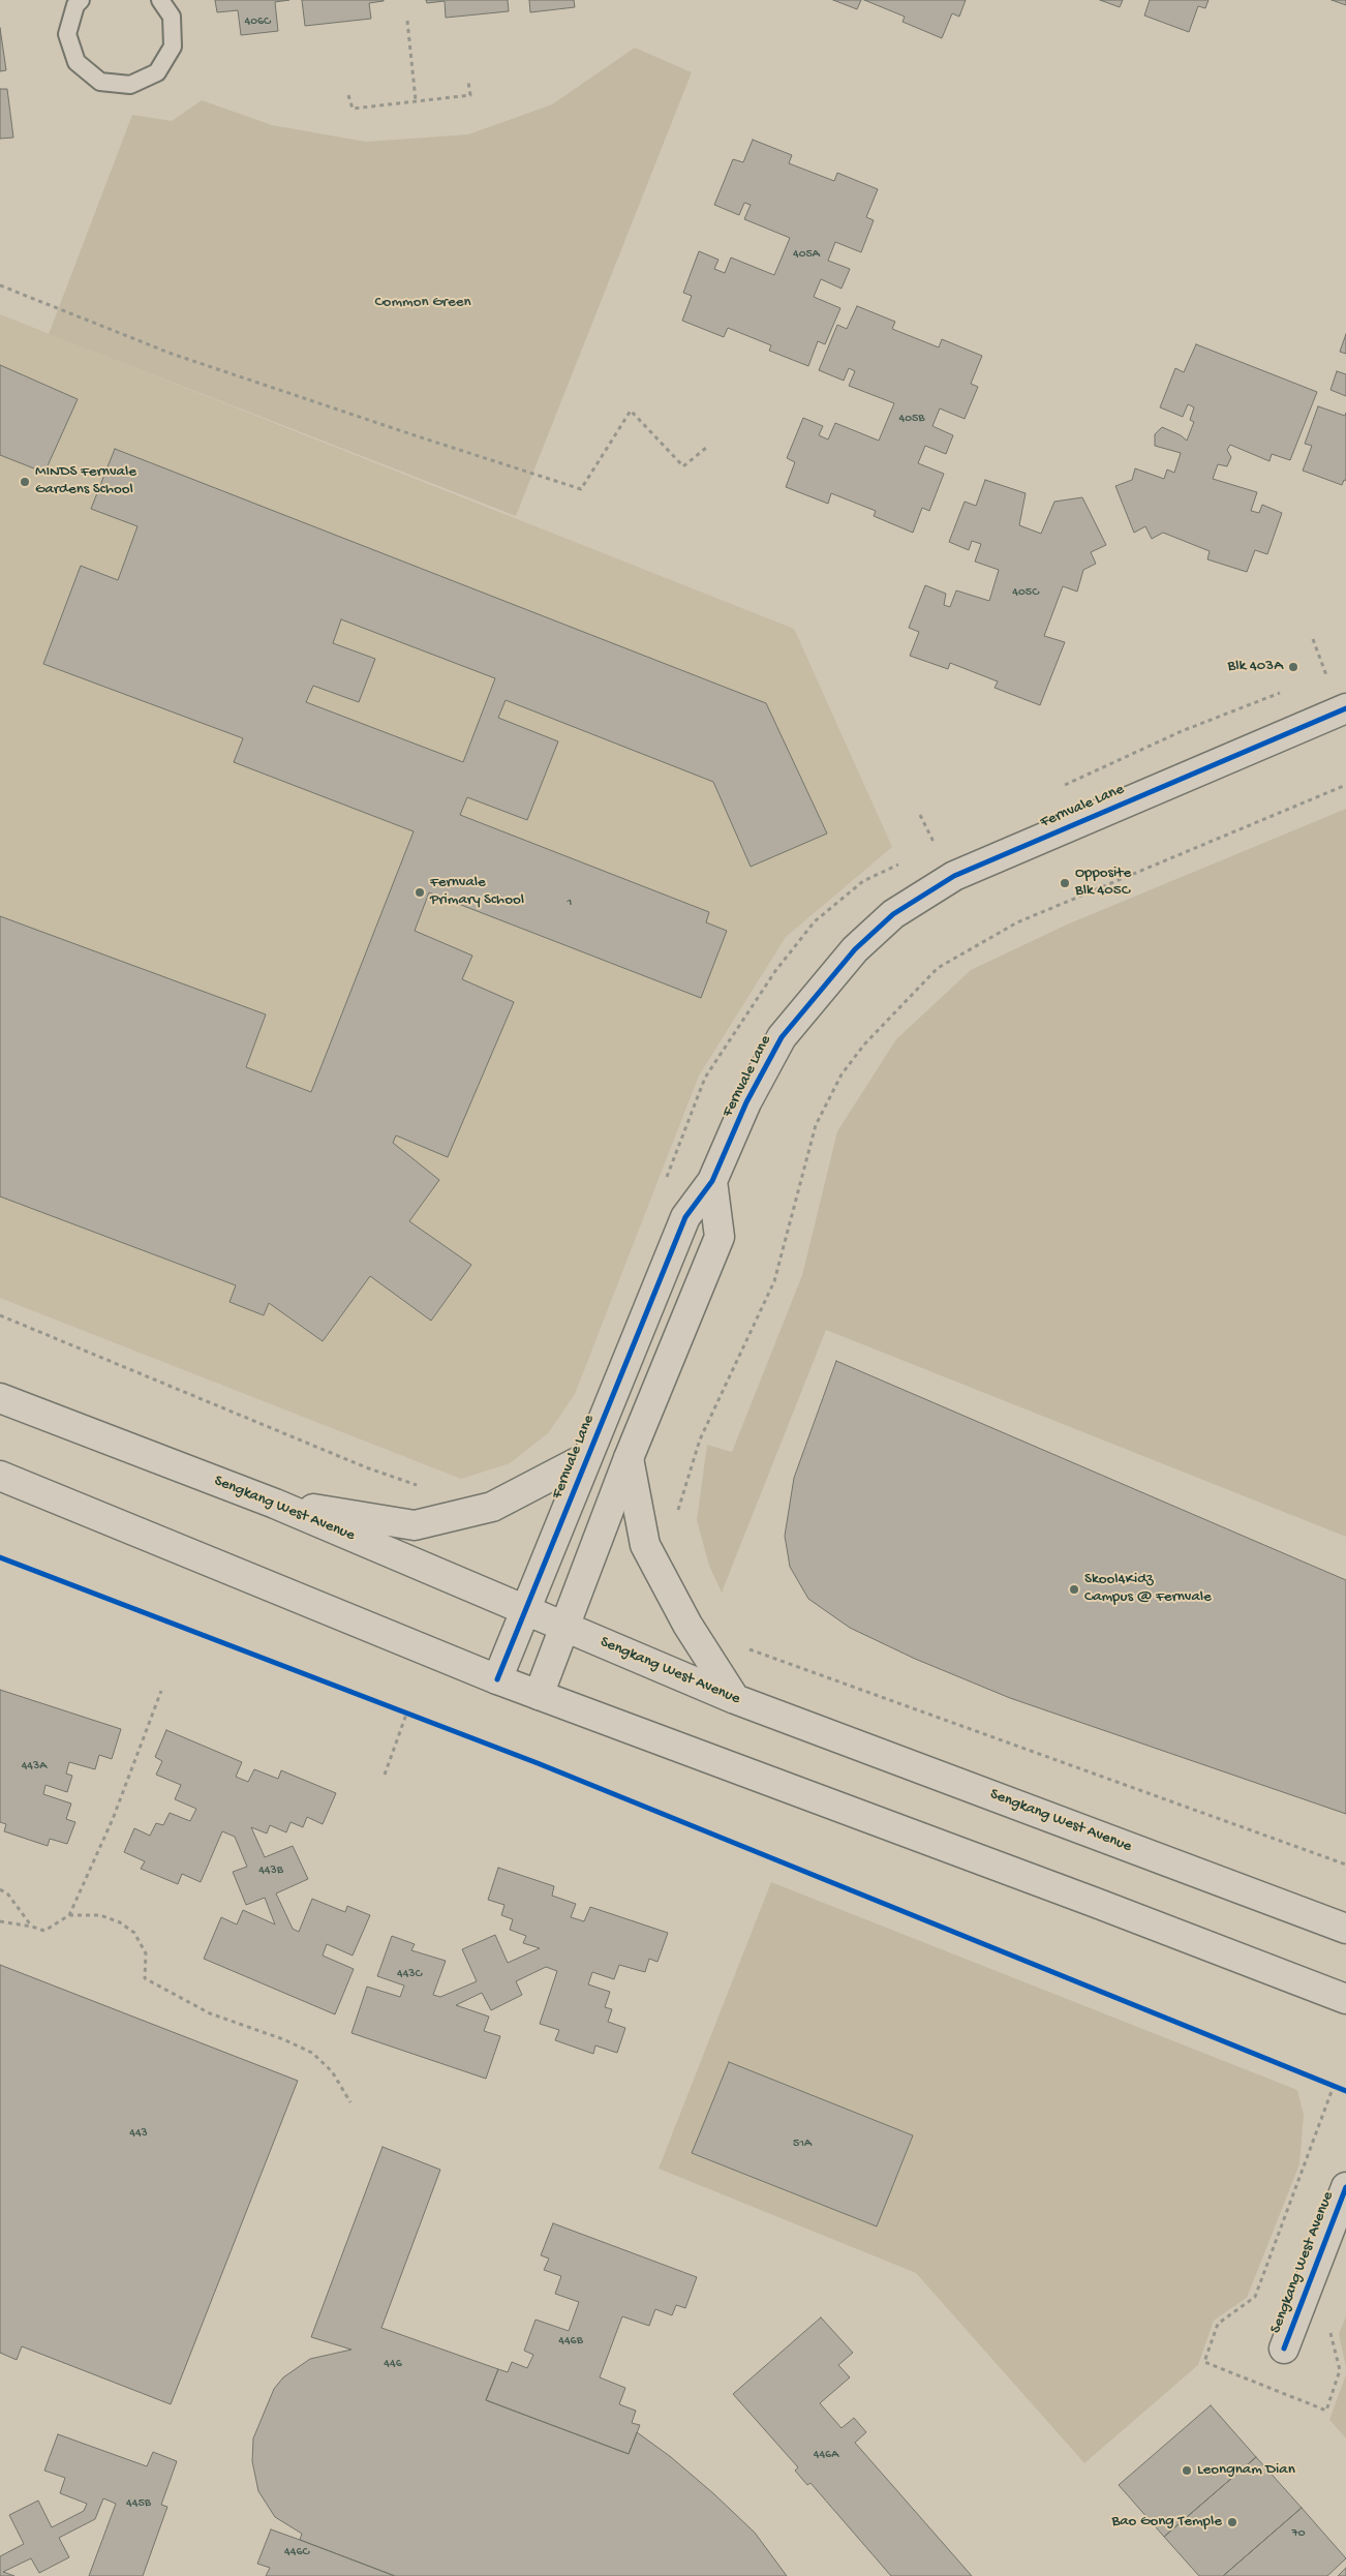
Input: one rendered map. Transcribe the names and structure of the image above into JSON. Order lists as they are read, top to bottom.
{
  "streets": {
    "main road": ["Fernvale Lane", "Sengkang West Avenue"]
  },
  "crossings": [
    ["Fernvale Lane", "Sengkang West Avenue"]
  ],
  "parks": ["Common Green"],
  "places": [
    "MINDS Fernvale Gardens School",
    "Blk 403A",
    "Opposite Blk 405C",
    "Fernvale Primary School",
    "Skool4Kidz Campus @ Fernvale",
    "Leongnam Dian",
    "Bao Gong Temple"
  ],
  "house_numbers": [
    "406C",
    "405A",
    "405B",
    "405C",
    "1",
    "443A",
    "443B",
    "443C",
    "443",
    "51A",
    "446B",
    "446",
    "446A",
    "445B",
    "70",
    "446C"
  ]
}
